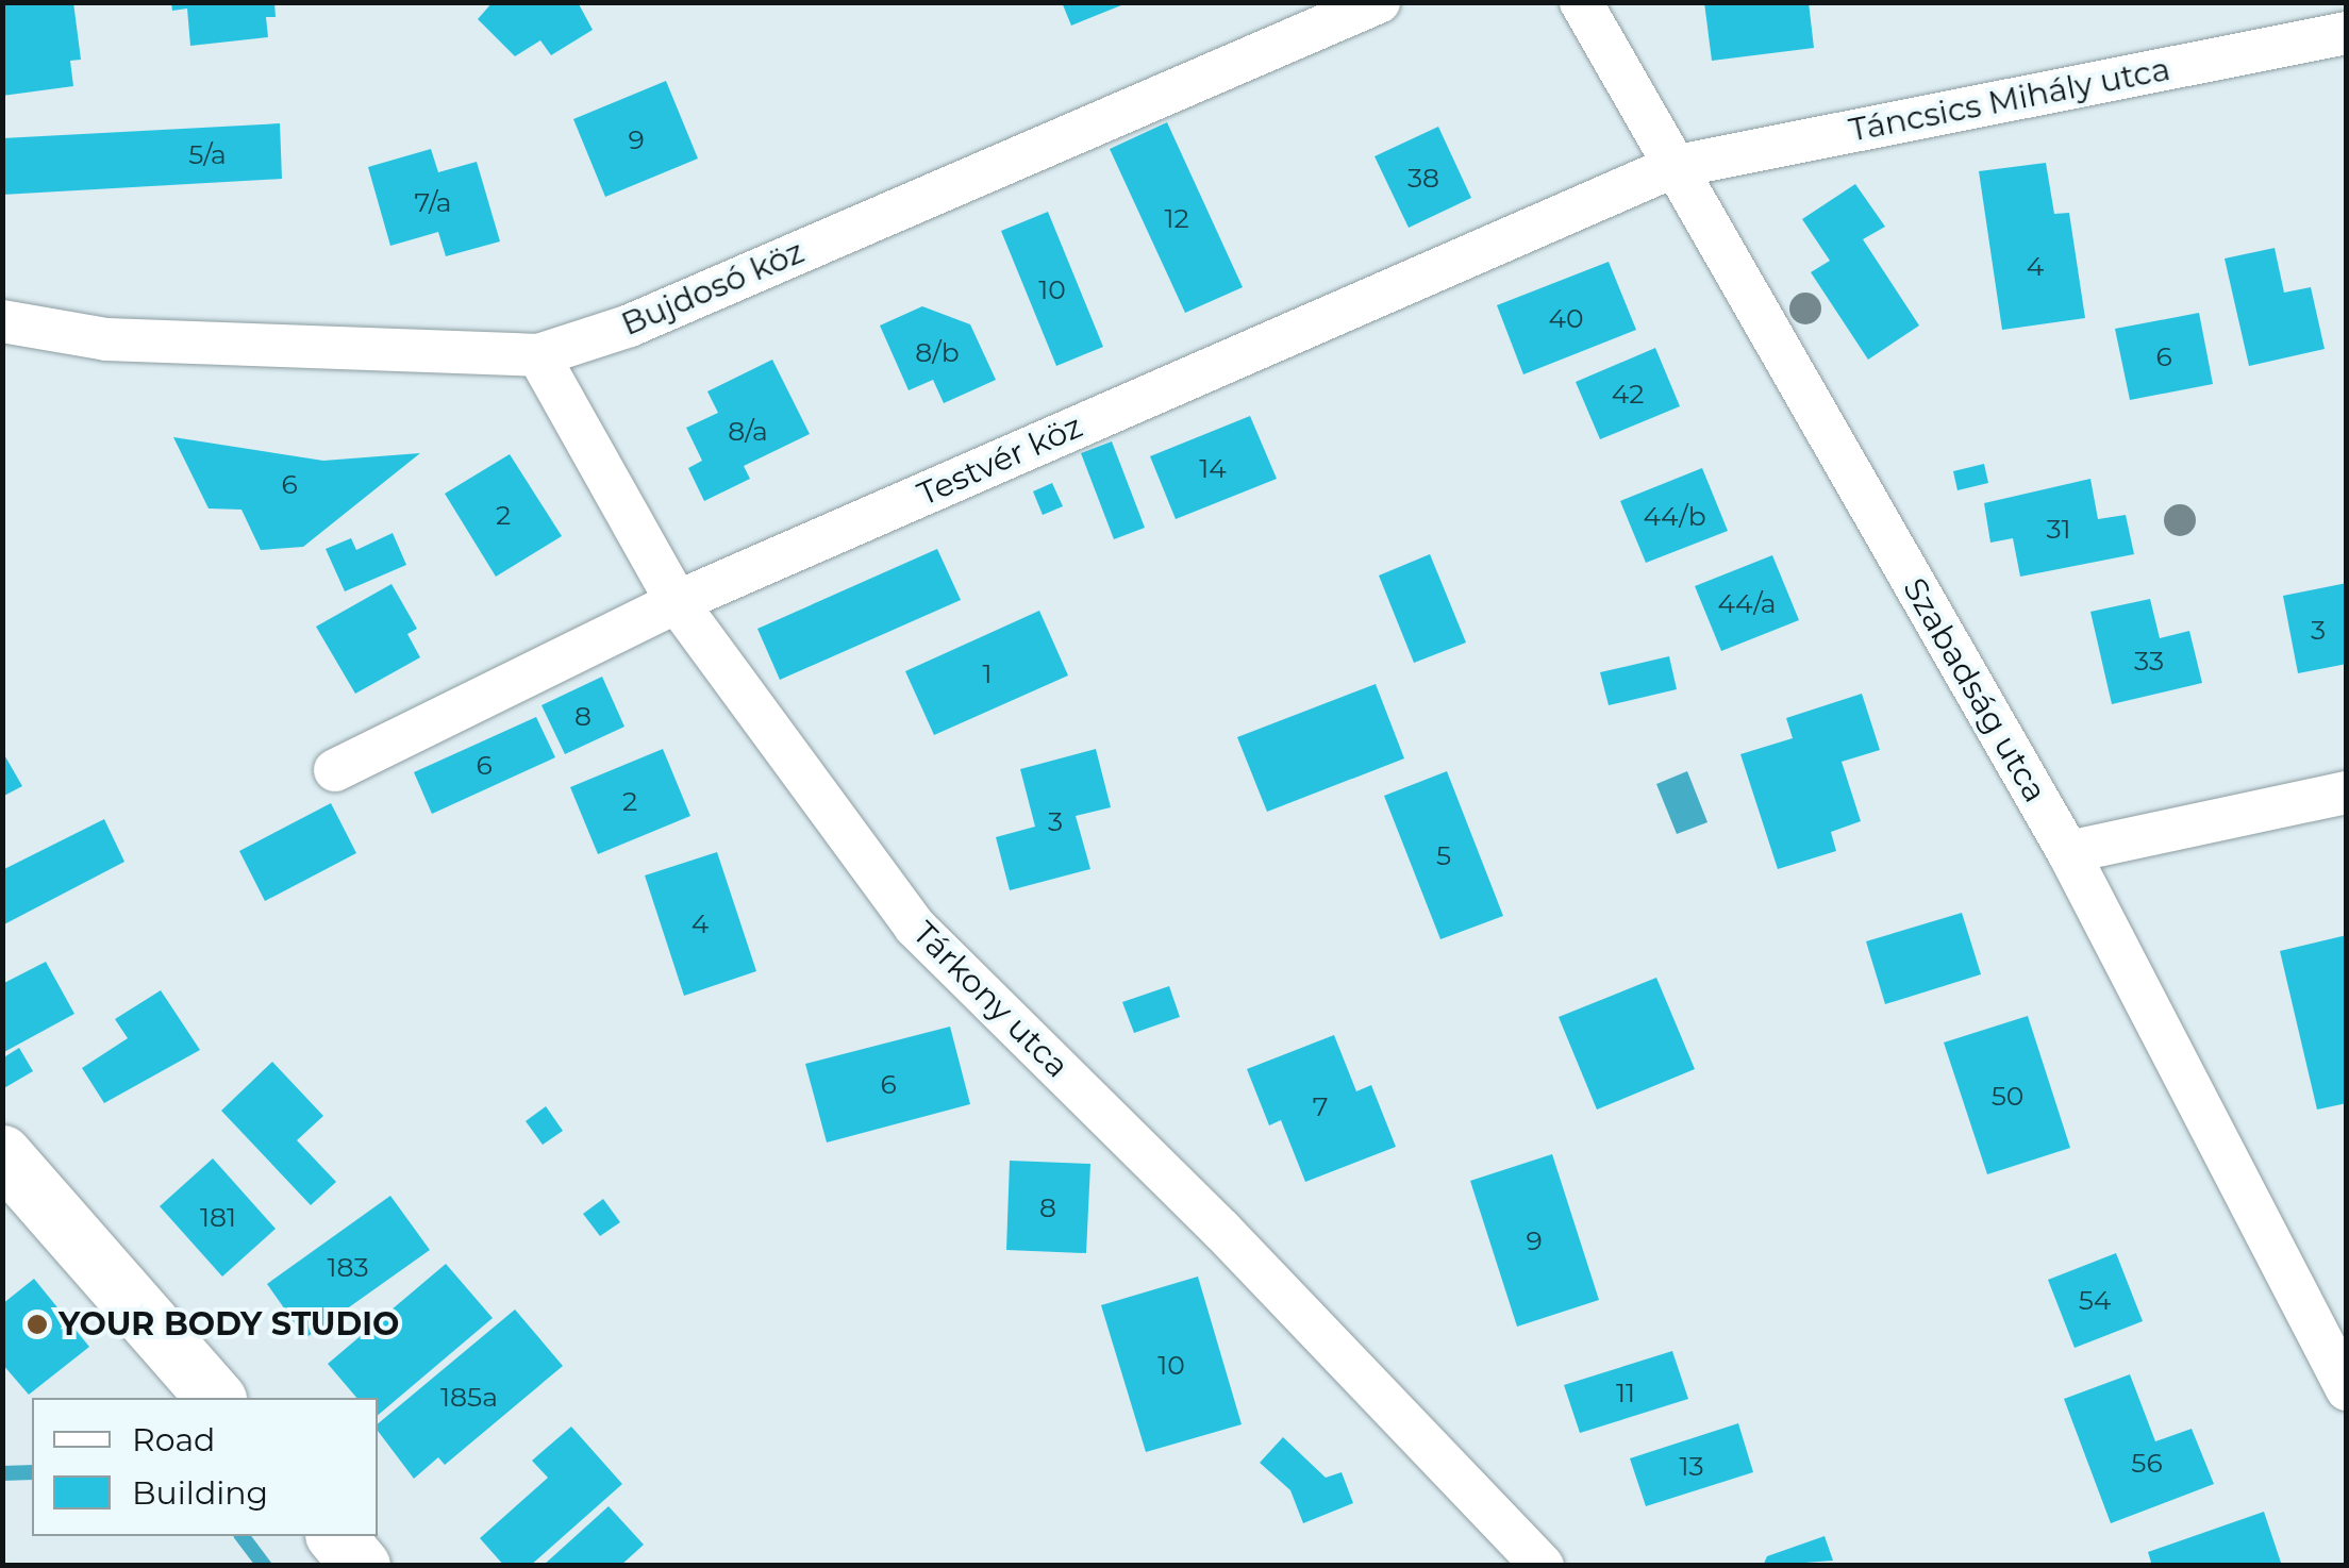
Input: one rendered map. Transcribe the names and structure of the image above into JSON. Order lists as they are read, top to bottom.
{
  "streets": {
    "street": [
      "Táncsics Mihály utca",
      "Bujdosó köz",
      "Testvér köz",
      "Szabadság utca",
      "Tárkony utca"
    ]
  },
  "crossings": [
    ["Táncsics Mihály utca", "Testvér köz"],
    ["Táncsics Mihály utca", "Szabadság utca"],
    ["Bujdosó köz", "Tárkony utca"],
    ["Testvér köz", "Szabadság utca"],
    ["Testvér köz", "Tárkony utca"]
  ],
  "places": ["YOUR BODY STUDIO"],
  "house_numbers": [
    "9",
    "5/a",
    "38",
    "7/a",
    "12",
    "4",
    "10",
    "40",
    "8/b",
    "6",
    "42",
    "8/a",
    "14",
    "6",
    "2",
    "44/b",
    "31",
    "44/a",
    "3",
    "33",
    "1",
    "8",
    "6",
    "2",
    "3",
    "5",
    "4",
    "6",
    "50",
    "7",
    "8",
    "181",
    "9",
    "183",
    "54",
    "10",
    "11",
    "185a",
    "56",
    "13"
  ],
  "legend": ["Road", "Building"]
}
